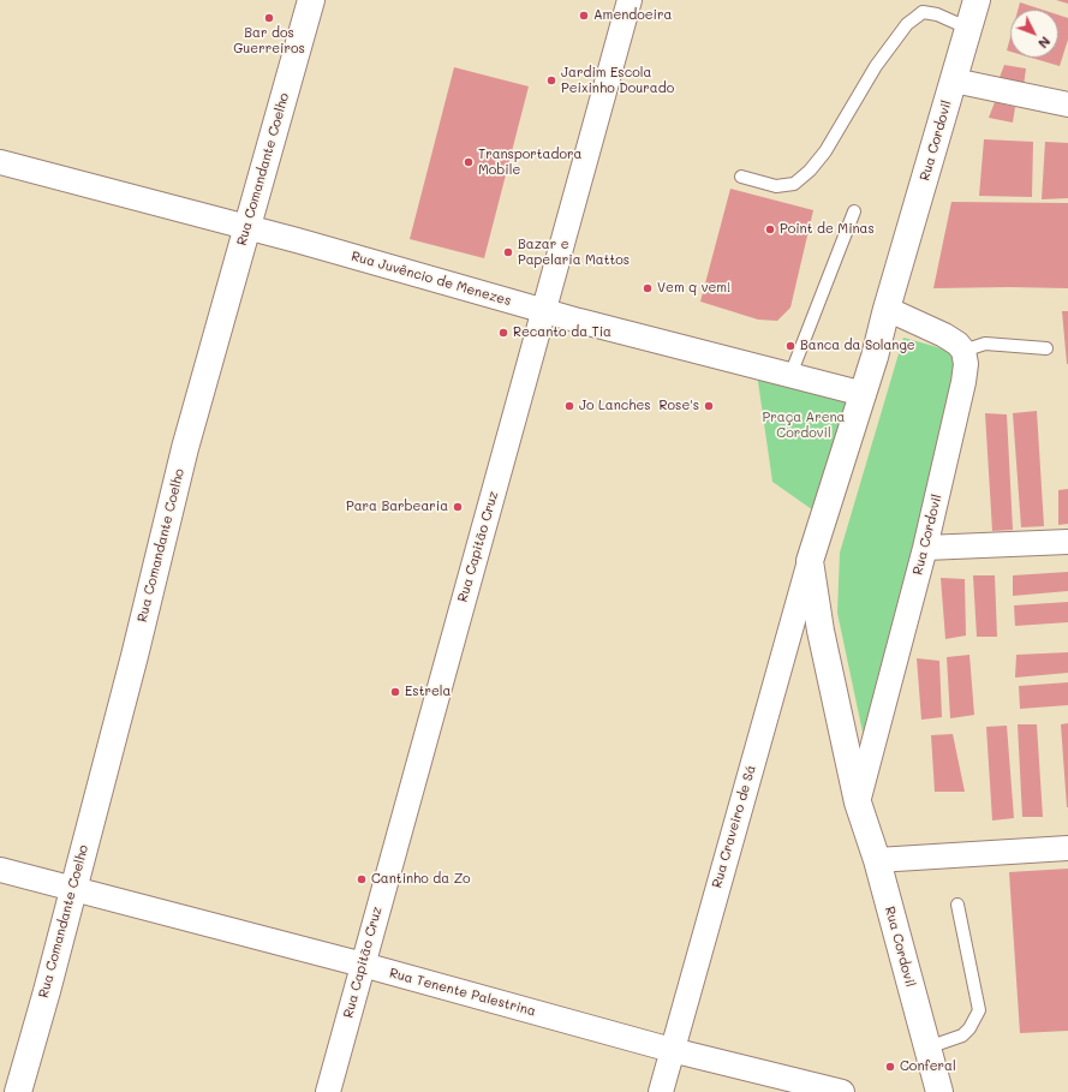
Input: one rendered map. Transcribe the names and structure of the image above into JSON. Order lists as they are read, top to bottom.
{
  "streets": {
    "main road": ["Rua Cordovil", "Rua Comandante Coelho"],
    "street": [
      "Rua Juvêncio de Menezes",
      "Rua Capitão Cruz",
      "Rua Craveiro de Sá",
      "Rua Tenente Palestrina"
    ]
  },
  "crossings": [
    ["Rua Cordovil", "Rua Juvêncio de Menezes"],
    ["Rua Cordovil", "Rua Craveiro de Sá"],
    ["Rua Comandante Coelho", "Rua Juvêncio de Menezes"],
    ["Rua Comandante Coelho", "Rua Tenente Palestrina"],
    ["Rua Juvêncio de Menezes", "Rua Capitão Cruz"],
    ["Rua Capitão Cruz", "Rua Tenente Palestrina"],
    ["Rua Craveiro de Sá", "Rua Tenente Palestrina"]
  ],
  "parks": ["Praça Arena Cordovil"],
  "places": [
    "Amendoeira",
    "Bar dos Guerreiros",
    "Jardim Escola Peixinho Dourado",
    "Transportadora Mobile",
    "Point de Minas",
    "Bazar e Papelaria Mattos",
    "Vem q vem!",
    "Recanto da Tia",
    "Banca da Solange",
    "Jo Lanches",
    "Rose's",
    "Para Barbearia",
    "Estrela",
    "Cantinho da Zo",
    "Conferal"
  ],
  "north": "bottom right"
}
